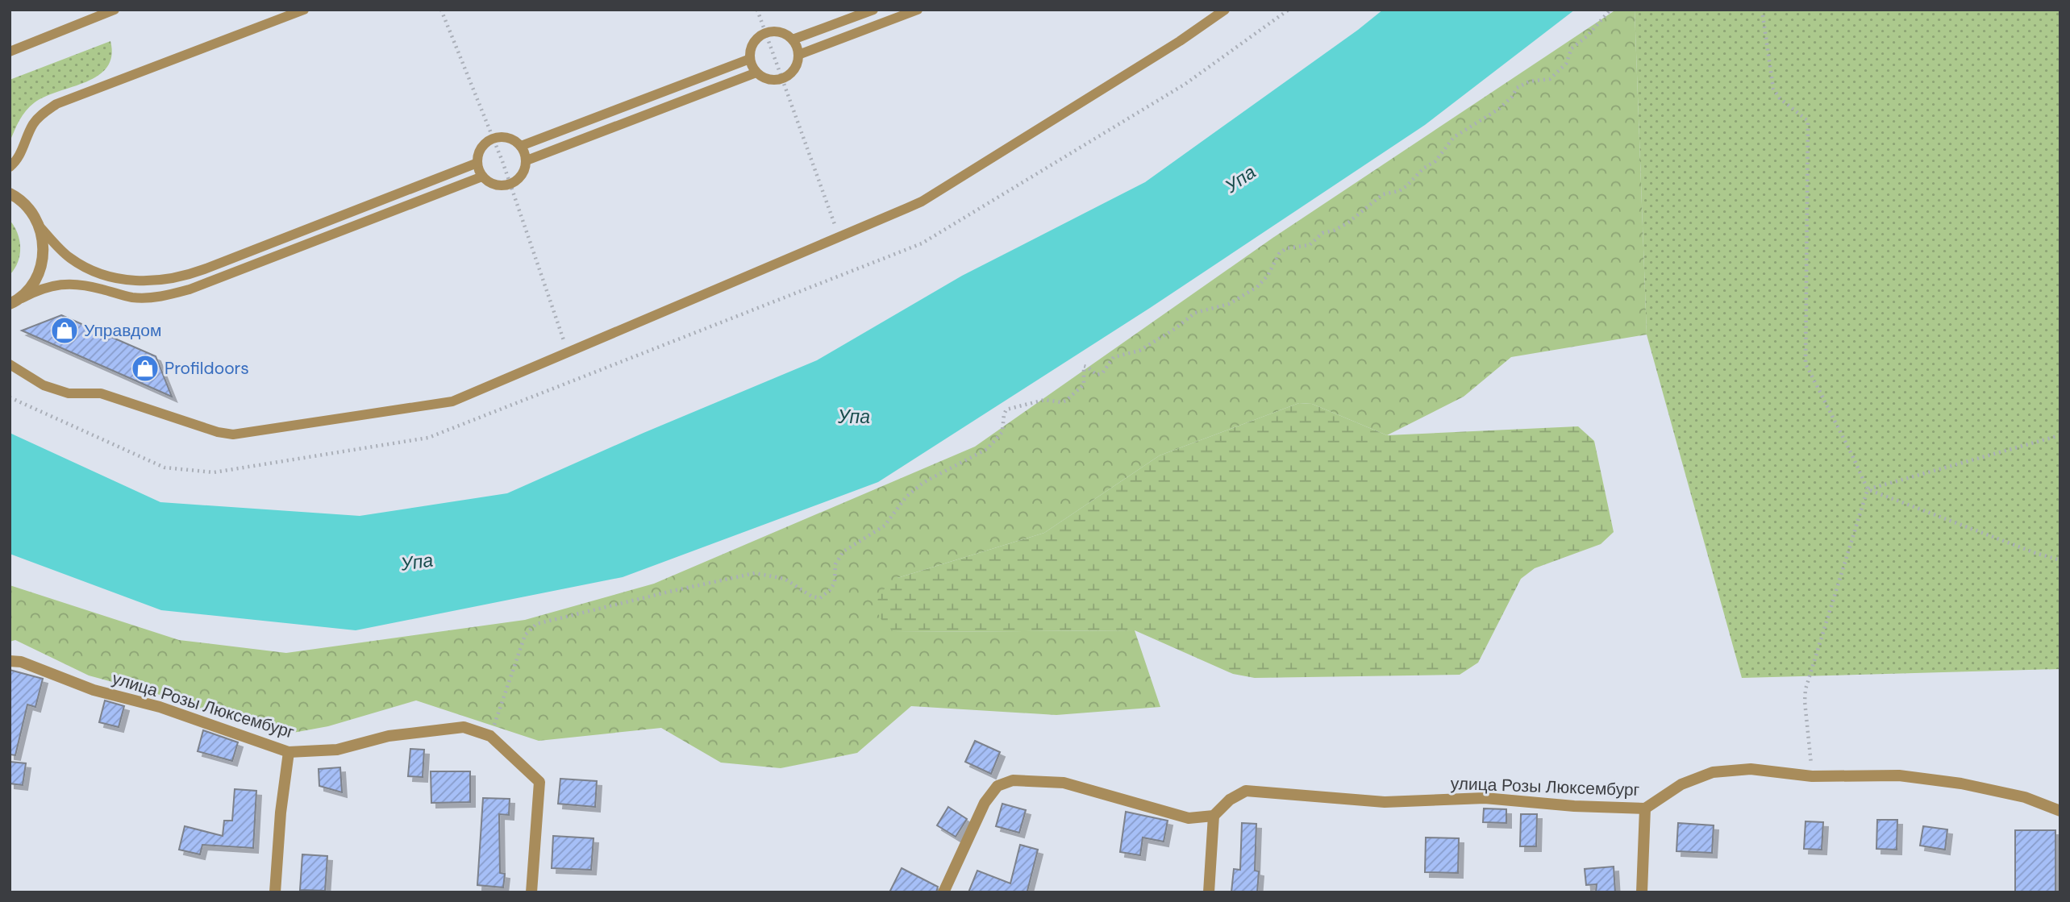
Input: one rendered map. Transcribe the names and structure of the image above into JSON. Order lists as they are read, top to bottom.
{
  "streets": {
    "street": ["улица Розы Люксембург"]
  },
  "water": ["Упа"],
  "places": {
    "shop": ["Управдом", "Profildoors"]
  }
}
